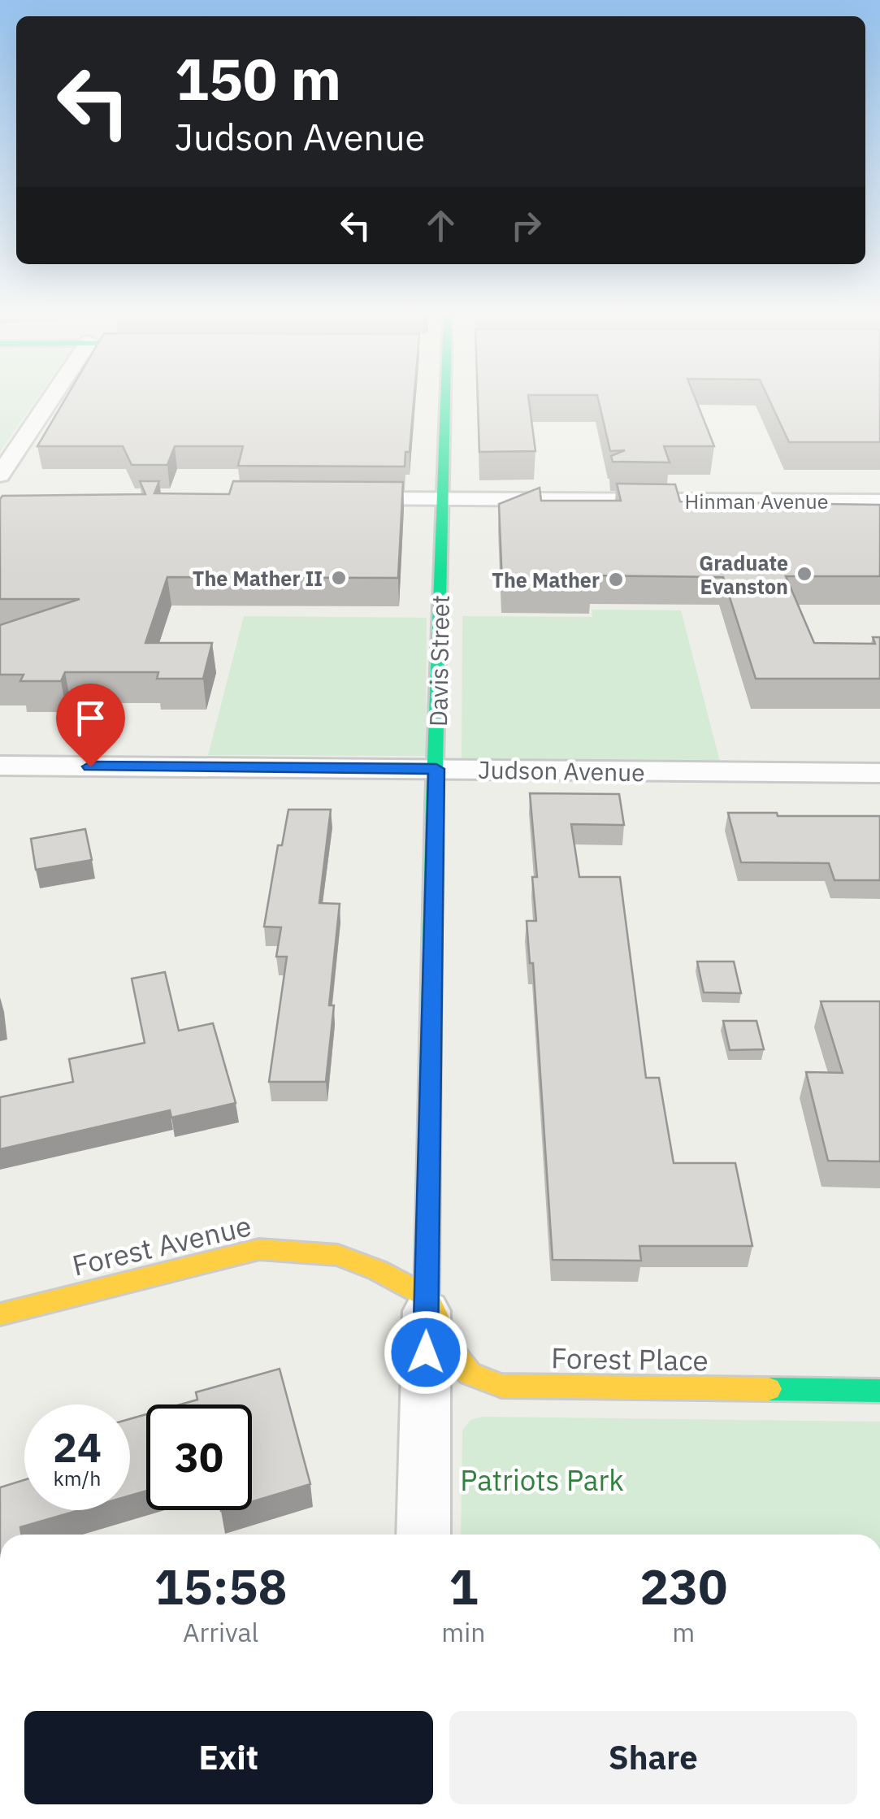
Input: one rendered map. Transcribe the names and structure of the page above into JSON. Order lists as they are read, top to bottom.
{
  "streets": {
    "street": [
      "Hinman Avenue",
      "Davis Street",
      "Judson Avenue",
      "Forest Avenue",
      "Forest Place"
    ]
  },
  "crossings": [
    ["Hinman Avenue", "Davis Street"],
    ["Davis Street", "Judson Avenue"],
    ["Davis Street", "Forest Avenue"],
    ["Davis Street", "Forest Place"],
    ["Forest Avenue", "Forest Place"]
  ],
  "parks": ["Patriots Park"],
  "places": ["Graduate Evanston", "The Mather II", "The Mather"],
  "page": {
    "turn": ["150 m", "Judson Avenue"],
    "speed": "24 km/h",
    "limit": "30",
    "eta": [
      "15:58",
      "Arrival",
      "1",
      "min",
      "230",
      "m"
    ],
    "buttons": ["Exit", "Share"]
  }
}
